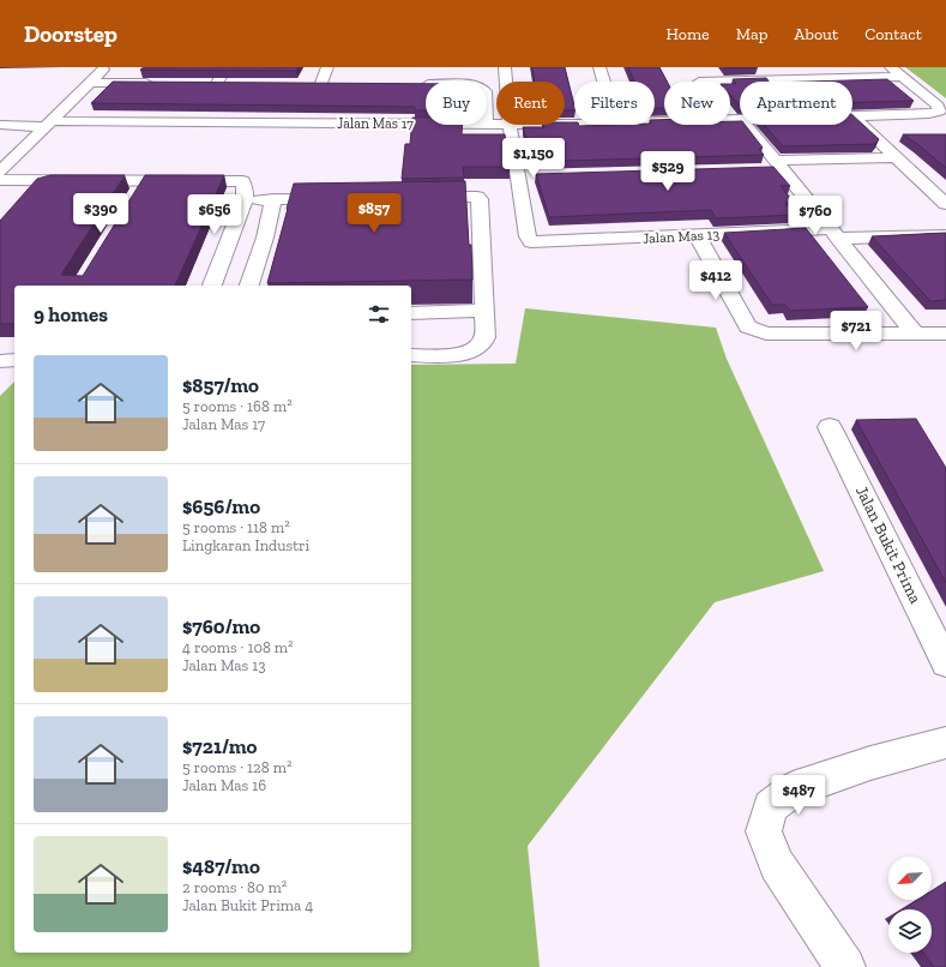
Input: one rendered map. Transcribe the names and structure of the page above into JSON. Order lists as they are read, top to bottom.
{
  "streets": {
    "street": ["Jalan Mas 17", "Jalan Mas 13", "Jalan Bukit Prima"]
  },
  "north": "bottom left",
  "page": {
    "header": "Doorstep",
    "nav": [
      "Home",
      "Map",
      "About",
      "Contact"
    ],
    "chip": [
      "Buy",
      "Rent",
      "Filters",
      "New",
      "Apartment"
    ],
    "price": [
      "$1,150",
      "$529",
      "$390",
      "$857",
      "$656",
      "$760",
      "$412",
      "$721",
      "$487"
    ],
    "heading": "9 homes",
    "list": [
      {
        "name": "$857/mo",
        "note": "5 rooms · 168 m² · Jalan Mas 17"
      },
      {
        "name": "$656/mo",
        "note": "5 rooms · 118 m² · Lingkaran Industri"
      },
      {
        "name": "$760/mo",
        "note": "4 rooms · 108 m² · Jalan Mas 13"
      },
      {
        "name": "$721/mo",
        "note": "5 rooms · 128 m² · Jalan Mas 16"
      },
      {
        "name": "$487/mo",
        "note": "2 rooms · 80 m² · Jalan Bukit Prima 4"
      }
    ]
  }
}
